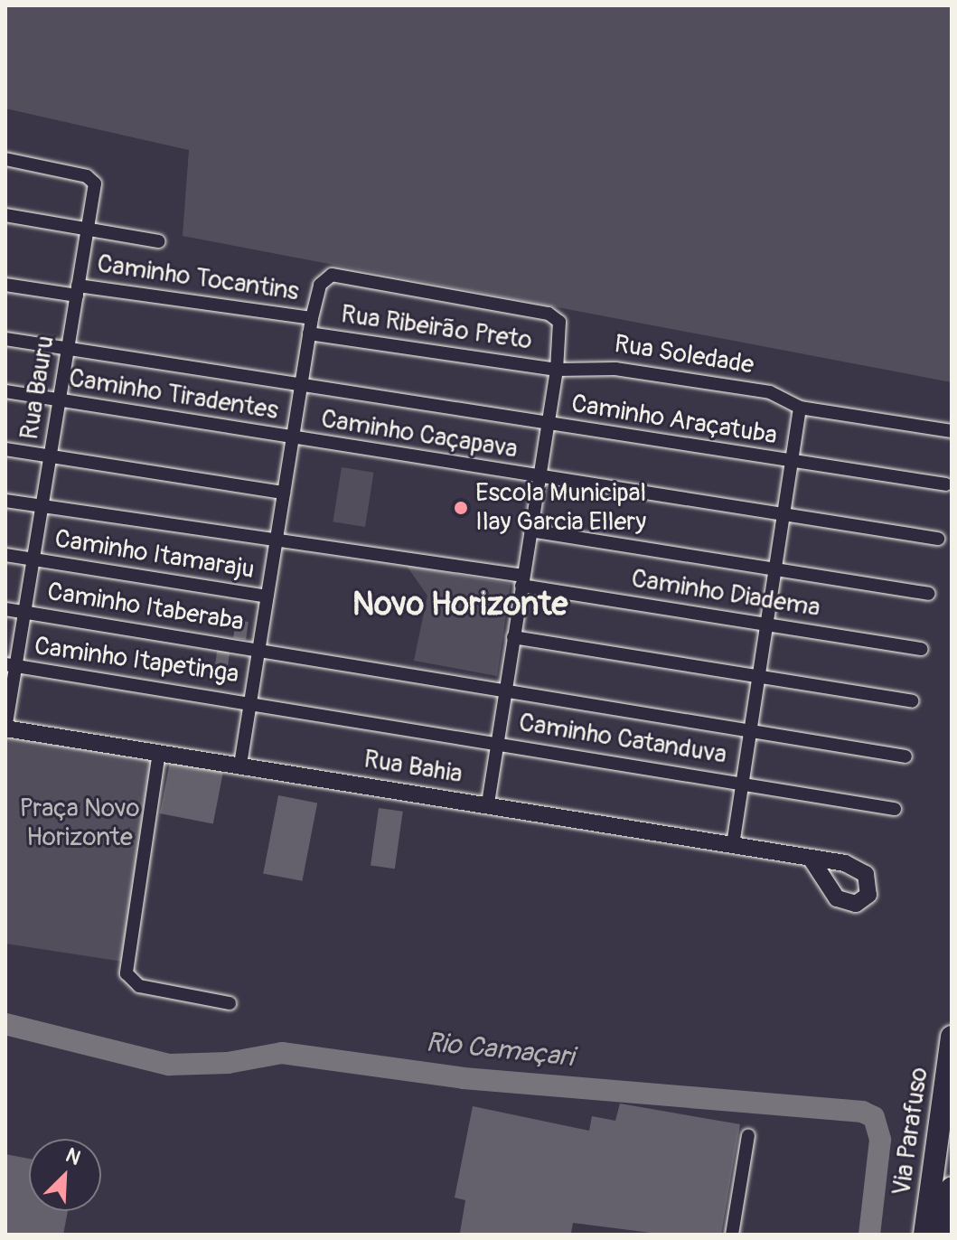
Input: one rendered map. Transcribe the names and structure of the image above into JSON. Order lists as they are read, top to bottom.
{
  "streets": {
    "highway": ["Via Parafuso"],
    "street": [
      "Caminho Tocantins",
      "Rua Ribeirão Preto",
      "Rua Soledade",
      "Rua Bauru",
      "Caminho Tiradentes",
      "Caminho Araçatuba",
      "Caminho Caçapava",
      "Caminho Itamaraju",
      "Caminho Diadema",
      "Caminho Itaberaba",
      "Caminho Itapetinga",
      "Caminho Catanduva",
      "Rua Bahia"
    ]
  },
  "crossings": [
    ["Caminho Tocantins", "Rua Bauru"],
    ["Rua Ribeirão Preto", "Rua Soledade"],
    ["Rua Bauru", "Caminho Tiradentes"],
    ["Rua Bauru", "Caminho Araçatuba"],
    ["Rua Bauru", "Caminho Itamaraju"],
    ["Rua Bauru", "Caminho Diadema"],
    ["Rua Bauru", "Caminho Itaberaba"],
    ["Rua Bauru", "Caminho Itapetinga"],
    ["Rua Bauru", "Rua Bahia"],
    ["Caminho Tiradentes", "Caminho Caçapava"],
    ["Caminho Itapetinga", "Caminho Catanduva"]
  ],
  "districts": ["Novo Horizonte"],
  "water": ["Rio Camaçari"],
  "parks": ["Praça Novo Horizonte"],
  "places": ["Escola Municipal Ilay Garcia Ellery"],
  "north": "top right"
}
